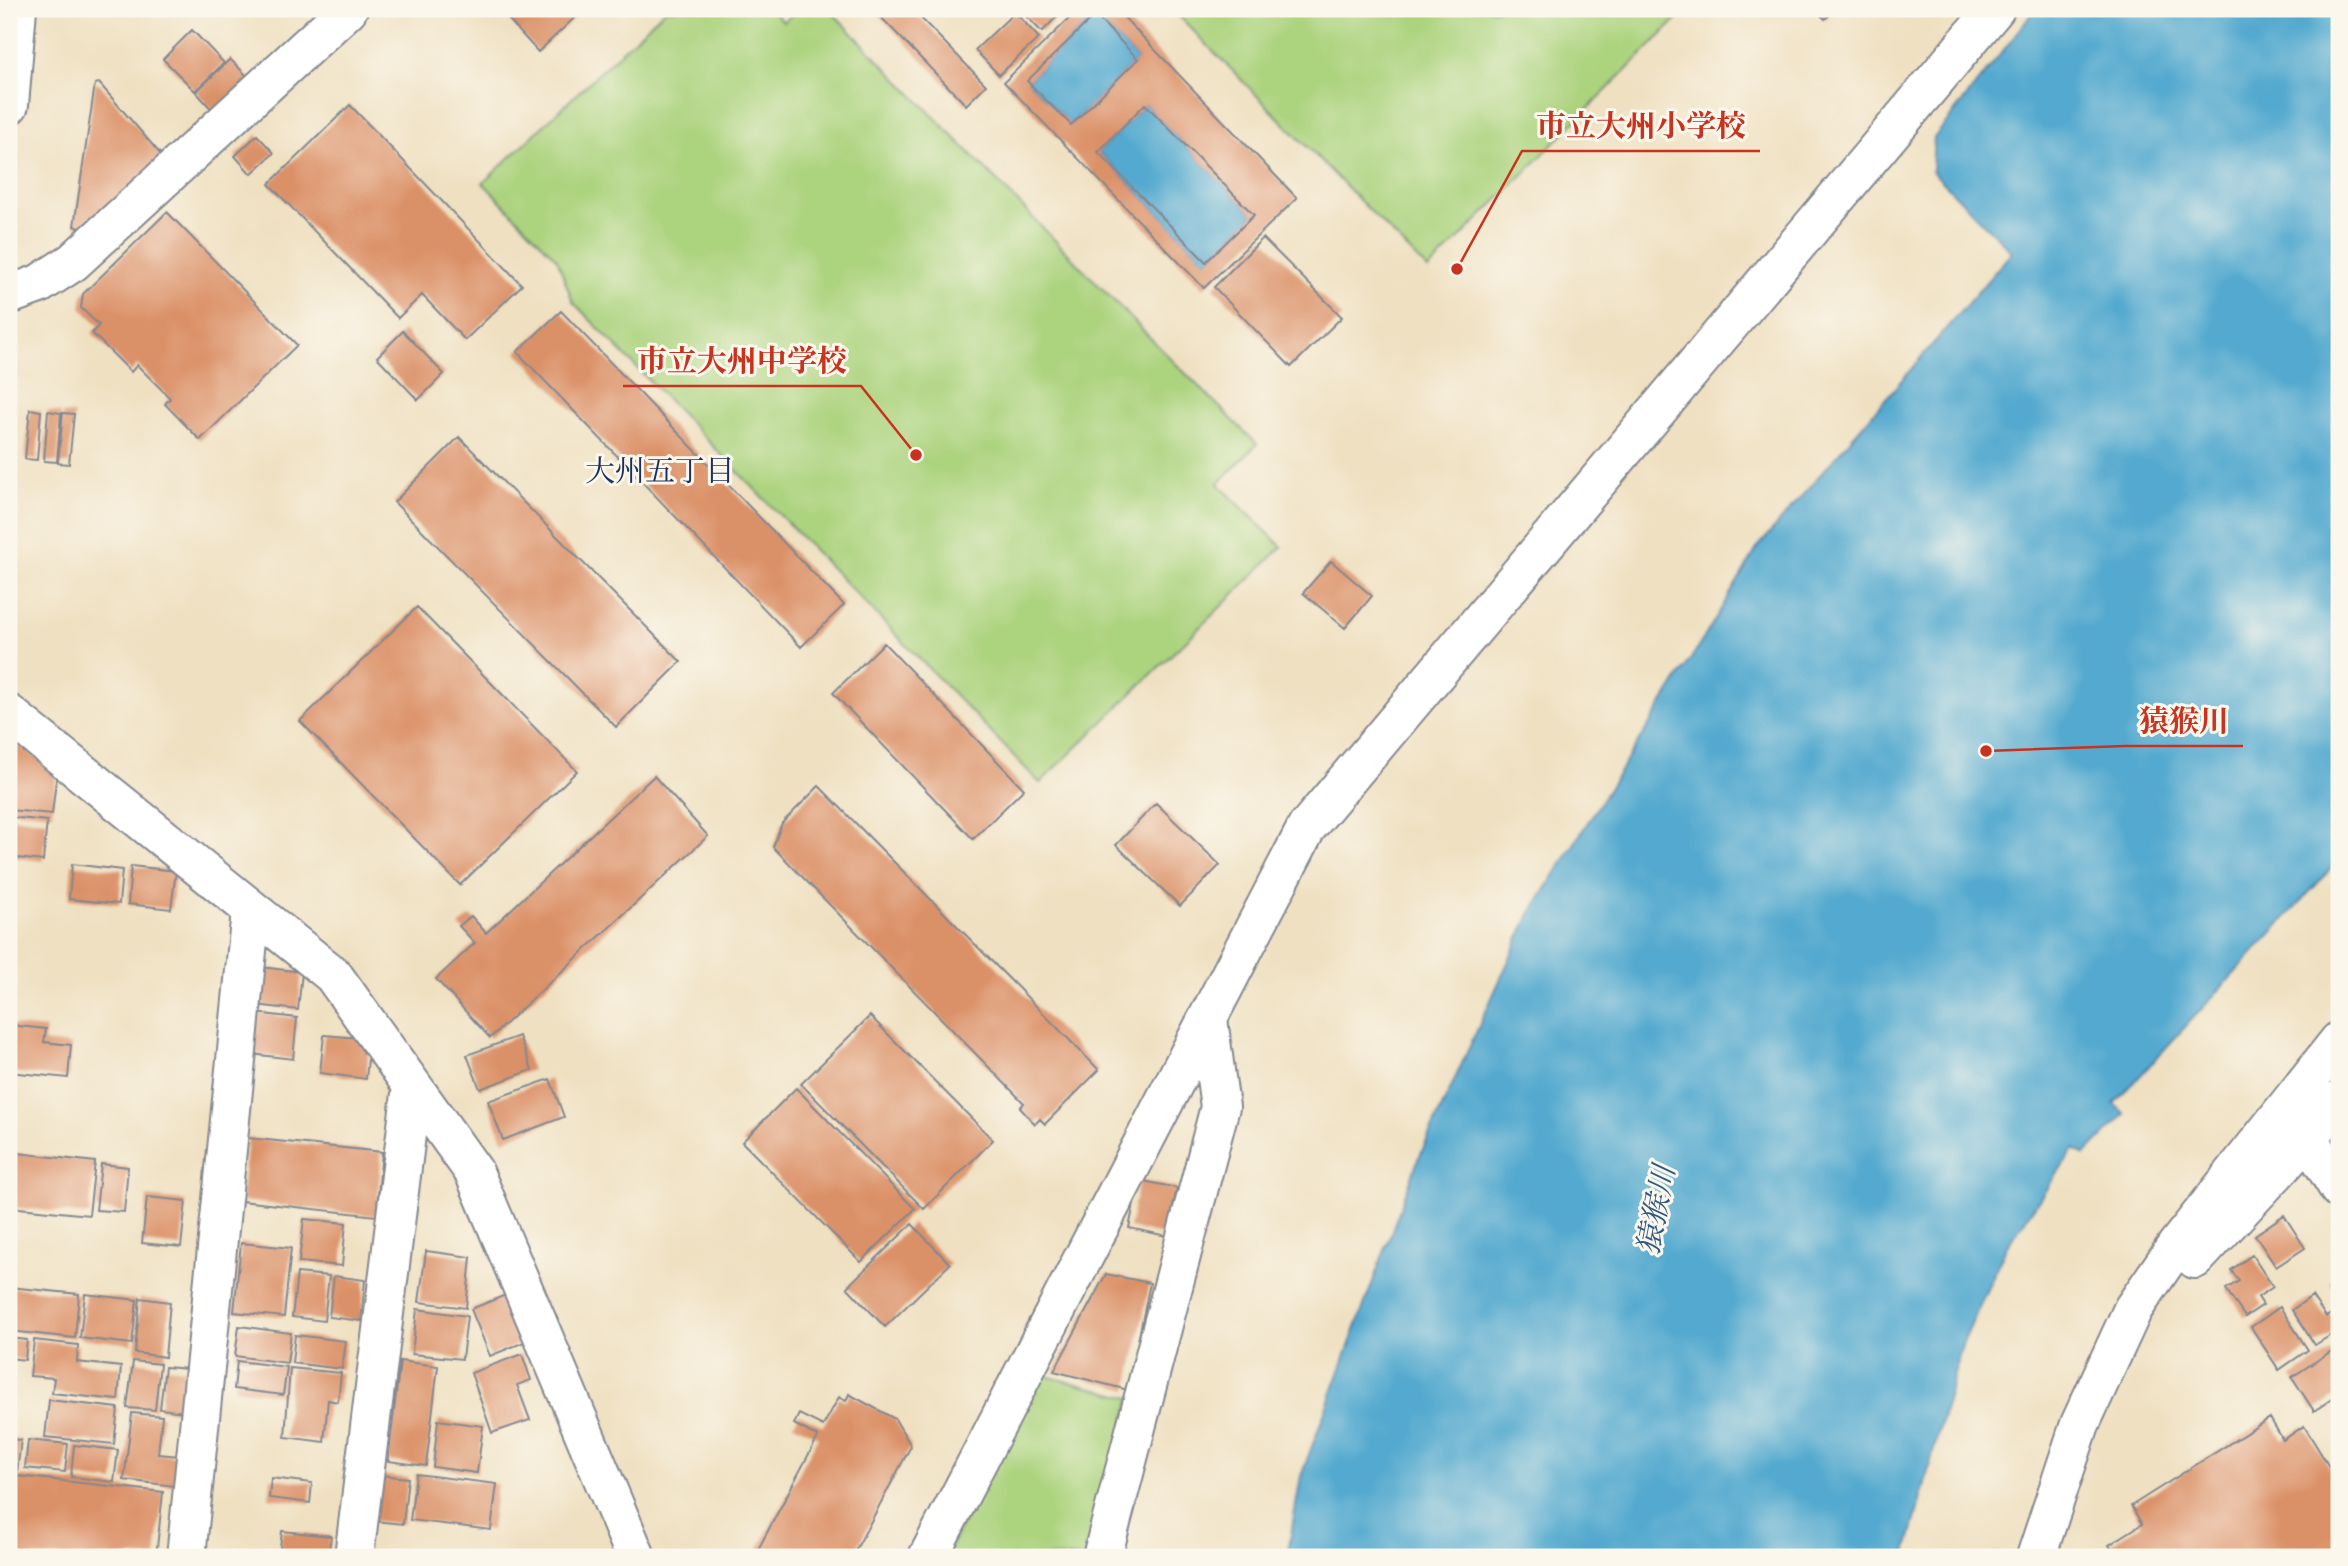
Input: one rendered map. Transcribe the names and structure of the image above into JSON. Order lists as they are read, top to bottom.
{
  "districts": ["大州五丁目"],
  "water": ["猿猴川"],
  "places": ["市立大州小学校", "市立大州中学校", "猿猴川"]
}
